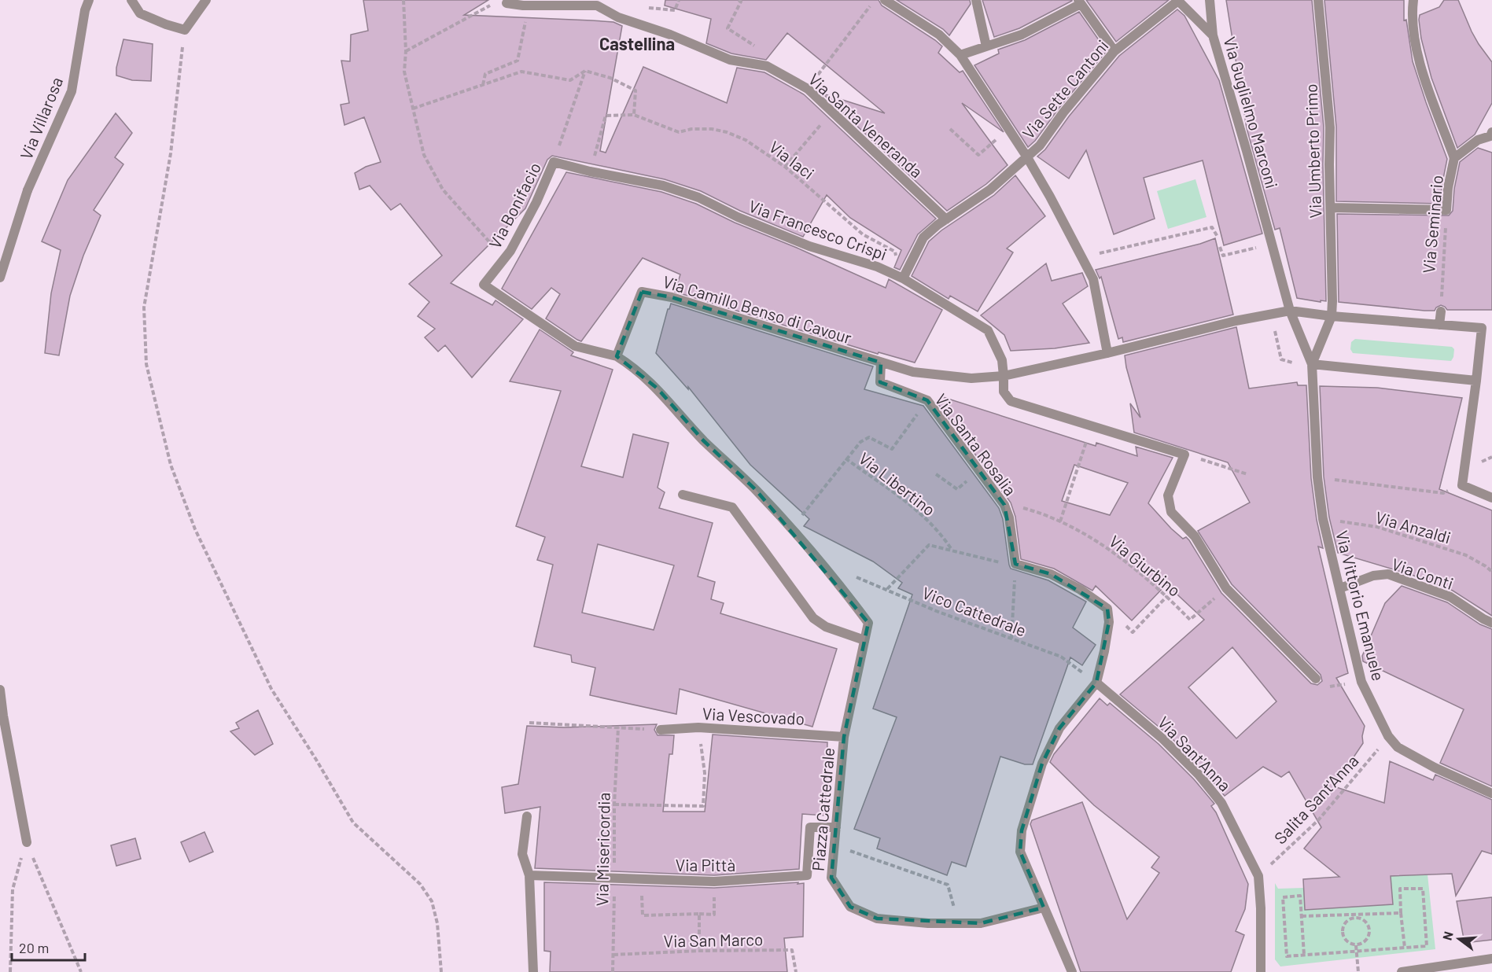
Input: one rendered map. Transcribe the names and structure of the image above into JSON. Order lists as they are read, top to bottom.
{
  "streets": {
    "street": [
      "Via Sette Cantoni",
      "Via Guglielmo Marconi",
      "Via Villarosa",
      "Via Santa Veneranda",
      "Via Umberto Primo",
      "Via Bonifacio",
      "Via Seminario",
      "Via Francesco Crispi",
      "Via Camillo Benso di Cavour",
      "Via Santa Rosalia",
      "Via Conti",
      "Via Vittorio Emanuele",
      "Via Vescovado",
      "Via Sant'Anna",
      "Piazza Cattedrale",
      "Via Pittà"
    ],
    "path": [
      "Via Iaci",
      "Via Libertino",
      "Via Anzaldi",
      "Via Giurbino",
      "Vico Cattedrale",
      "Salita Sant'Anna",
      "Via Misericordia",
      "Via San Marco"
    ]
  },
  "crossings": [
    ["Via Sette Cantoni", "Via Santa Veneranda"],
    ["Via Sette Cantoni", "Via Iaci"],
    ["Via Sette Cantoni", "Via Francesco Crispi"],
    ["Via Guglielmo Marconi", "Via Umberto Primo"],
    ["Via Guglielmo Marconi", "Via Camillo Benso di Cavour"],
    ["Via Guglielmo Marconi", "Via Vittorio Emanuele"],
    ["Via Umberto Primo", "Via Camillo Benso di Cavour"],
    ["Via Umberto Primo", "Via Vittorio Emanuele"],
    ["Via Iaci", "Via Francesco Crispi"],
    ["Via Bonifacio", "Via Francesco Crispi"],
    ["Via Bonifacio", "Via Camillo Benso di Cavour"],
    ["Via Francesco Crispi", "Via Camillo Benso di Cavour"],
    ["Via Camillo Benso di Cavour", "Via Santa Rosalia"],
    ["Via Santa Rosalia", "Via Giurbino"],
    ["Via Anzaldi", "Via Vittorio Emanuele"],
    ["Via Conti", "Via Vittorio Emanuele"],
    ["Via Vittorio Emanuele", "Salita Sant'Anna"],
    ["Vico Cattedrale", "Via Sant'Anna"],
    ["Vico Cattedrale", "Piazza Cattedrale"],
    ["Via Vescovado", "Piazza Cattedrale"],
    ["Via Sant'Anna", "Salita Sant'Anna"],
    ["Piazza Cattedrale", "Via Pittà"],
    ["Via Misericordia", "Via Pittà"],
    ["Via Misericordia", "Via San Marco"]
  ],
  "districts": ["Castellina"],
  "scale_bar": "20 m",
  "north": "left"
}
